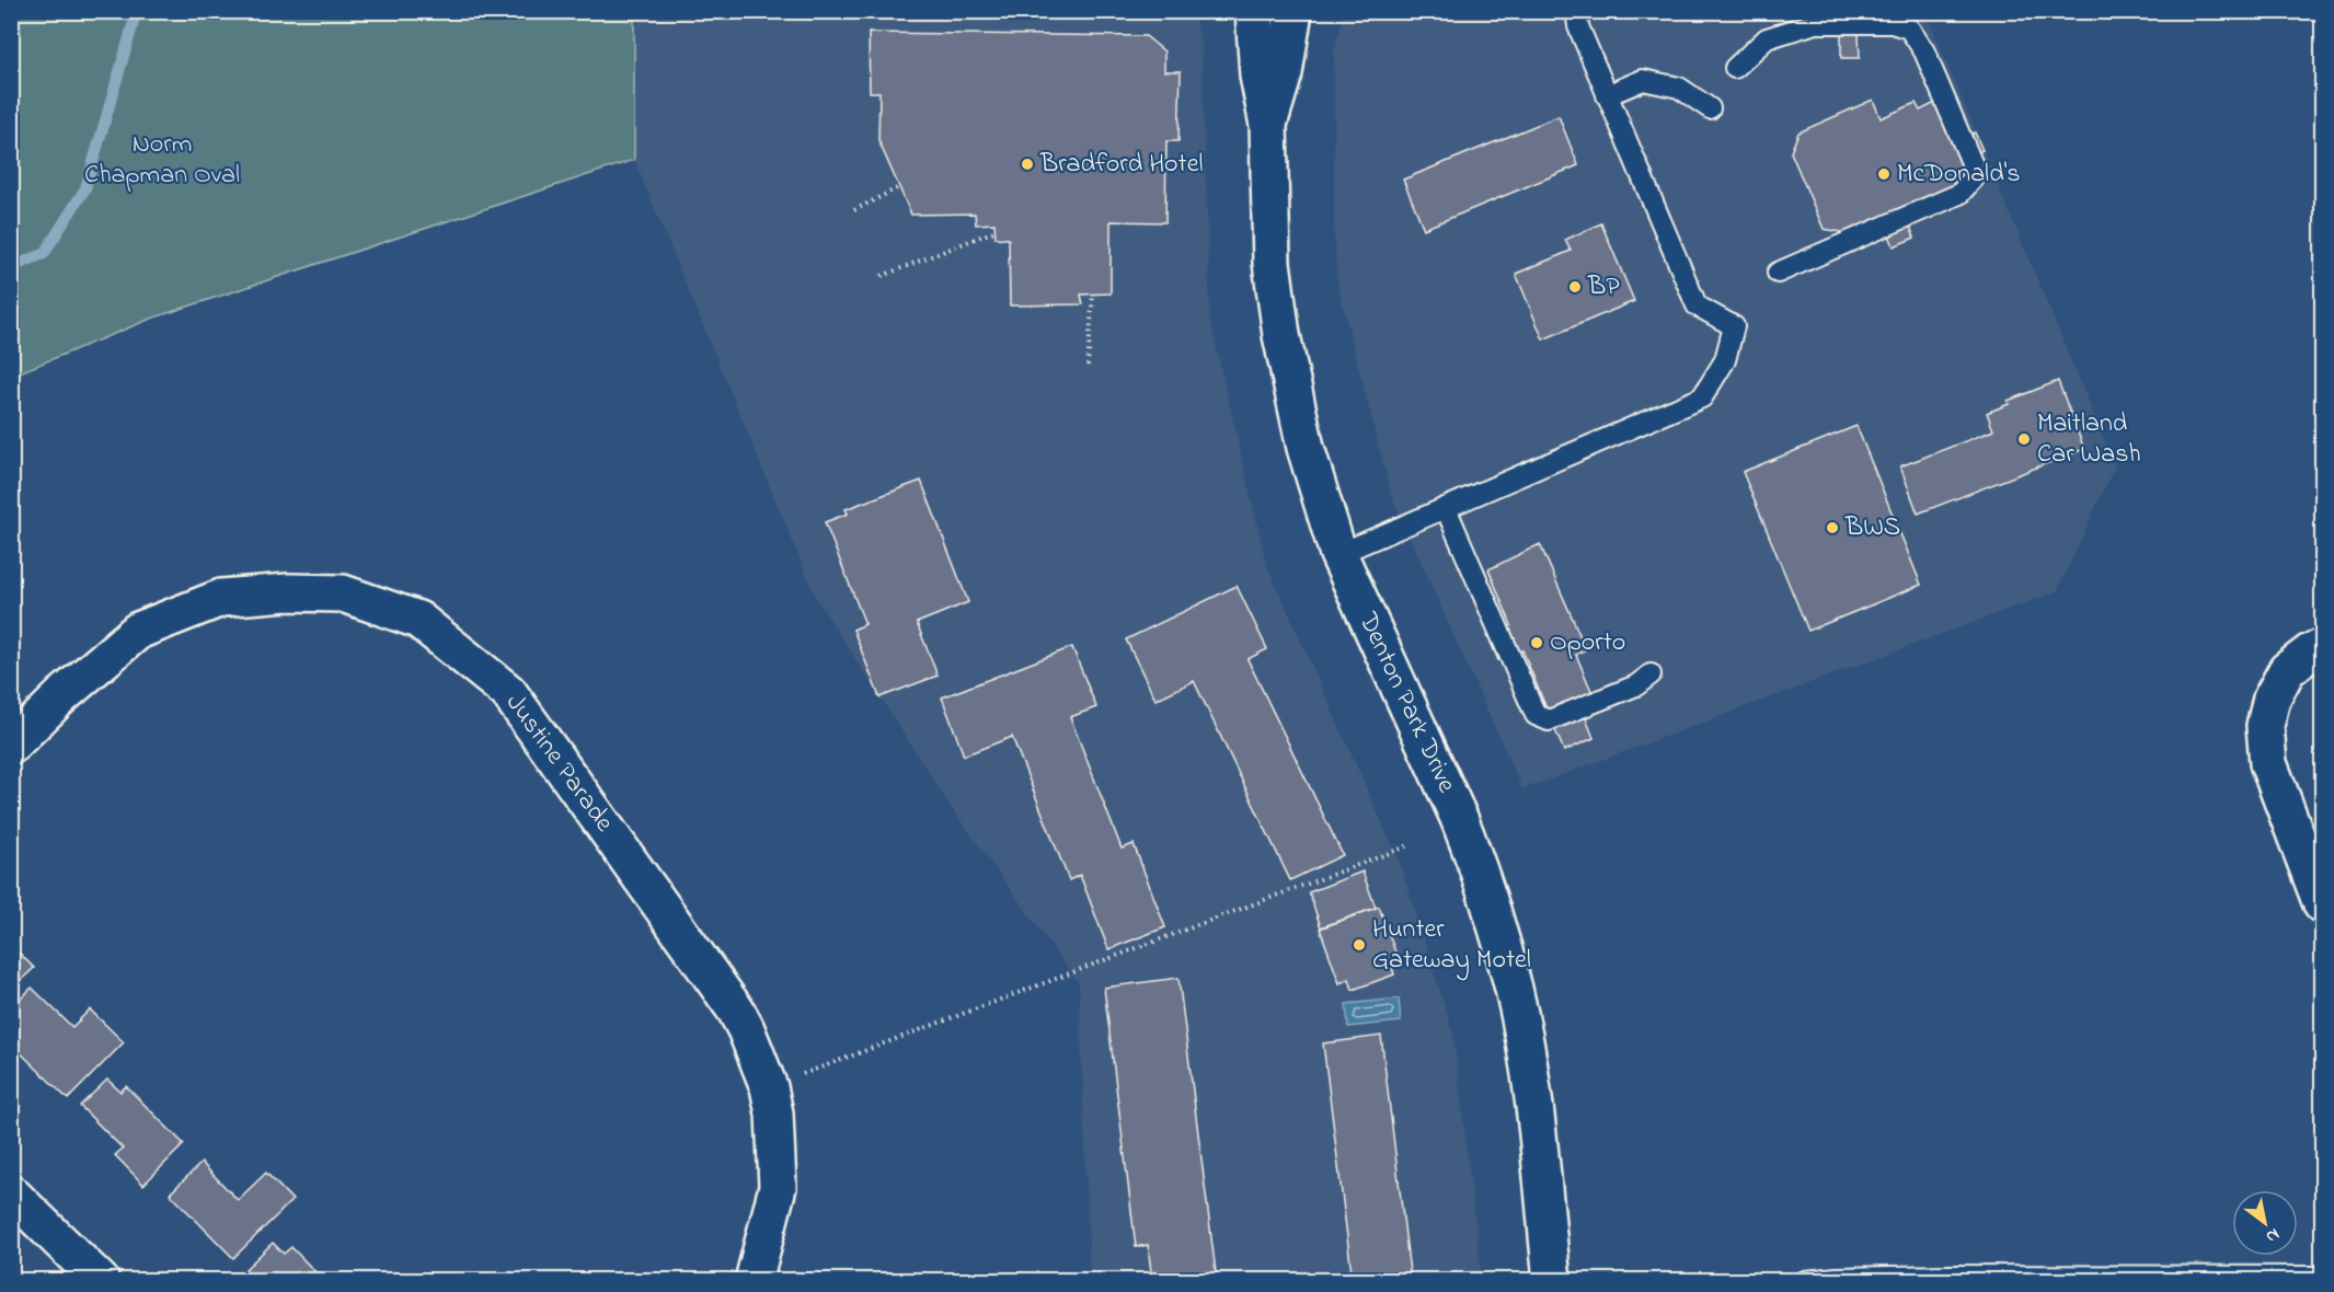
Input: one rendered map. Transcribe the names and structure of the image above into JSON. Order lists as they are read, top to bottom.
{
  "streets": {
    "street": ["Denton Park Drive", "Justine Parade"]
  },
  "parks": ["Norm Chapman Oval"],
  "places": [
    "Bradford Hotel",
    "McDonald's",
    "BP",
    "Maitland Car Wash",
    "BWS",
    "Oporto",
    "Hunter Gateway Motel"
  ],
  "north": "bottom right"
}
